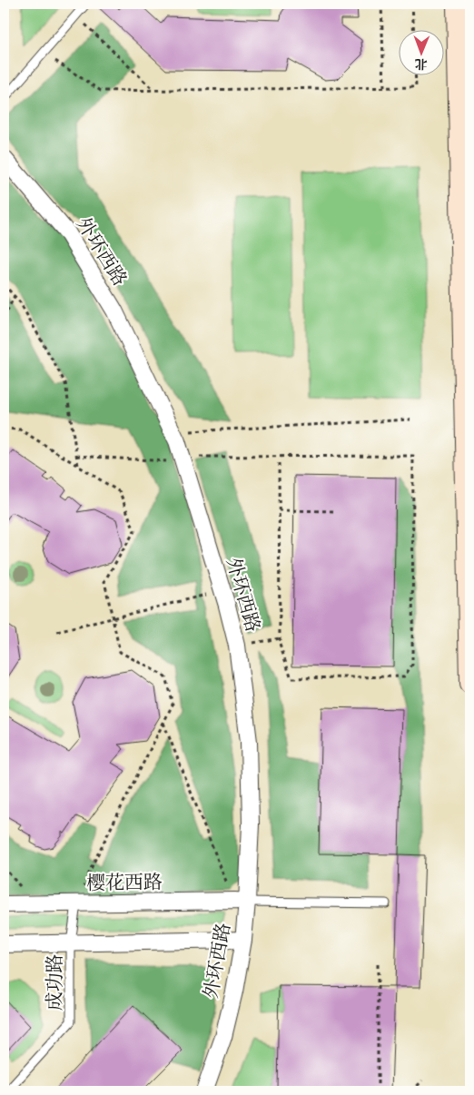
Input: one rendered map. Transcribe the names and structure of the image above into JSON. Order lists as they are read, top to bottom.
{
  "streets": {
    "street": ["外环西路", "樱花西路"],
    "lane": ["成功路"]
  },
  "crossings": [
    ["外环西路", "樱花西路"],
    ["樱花西路", "成功路"]
  ],
  "north": "bottom"
}
